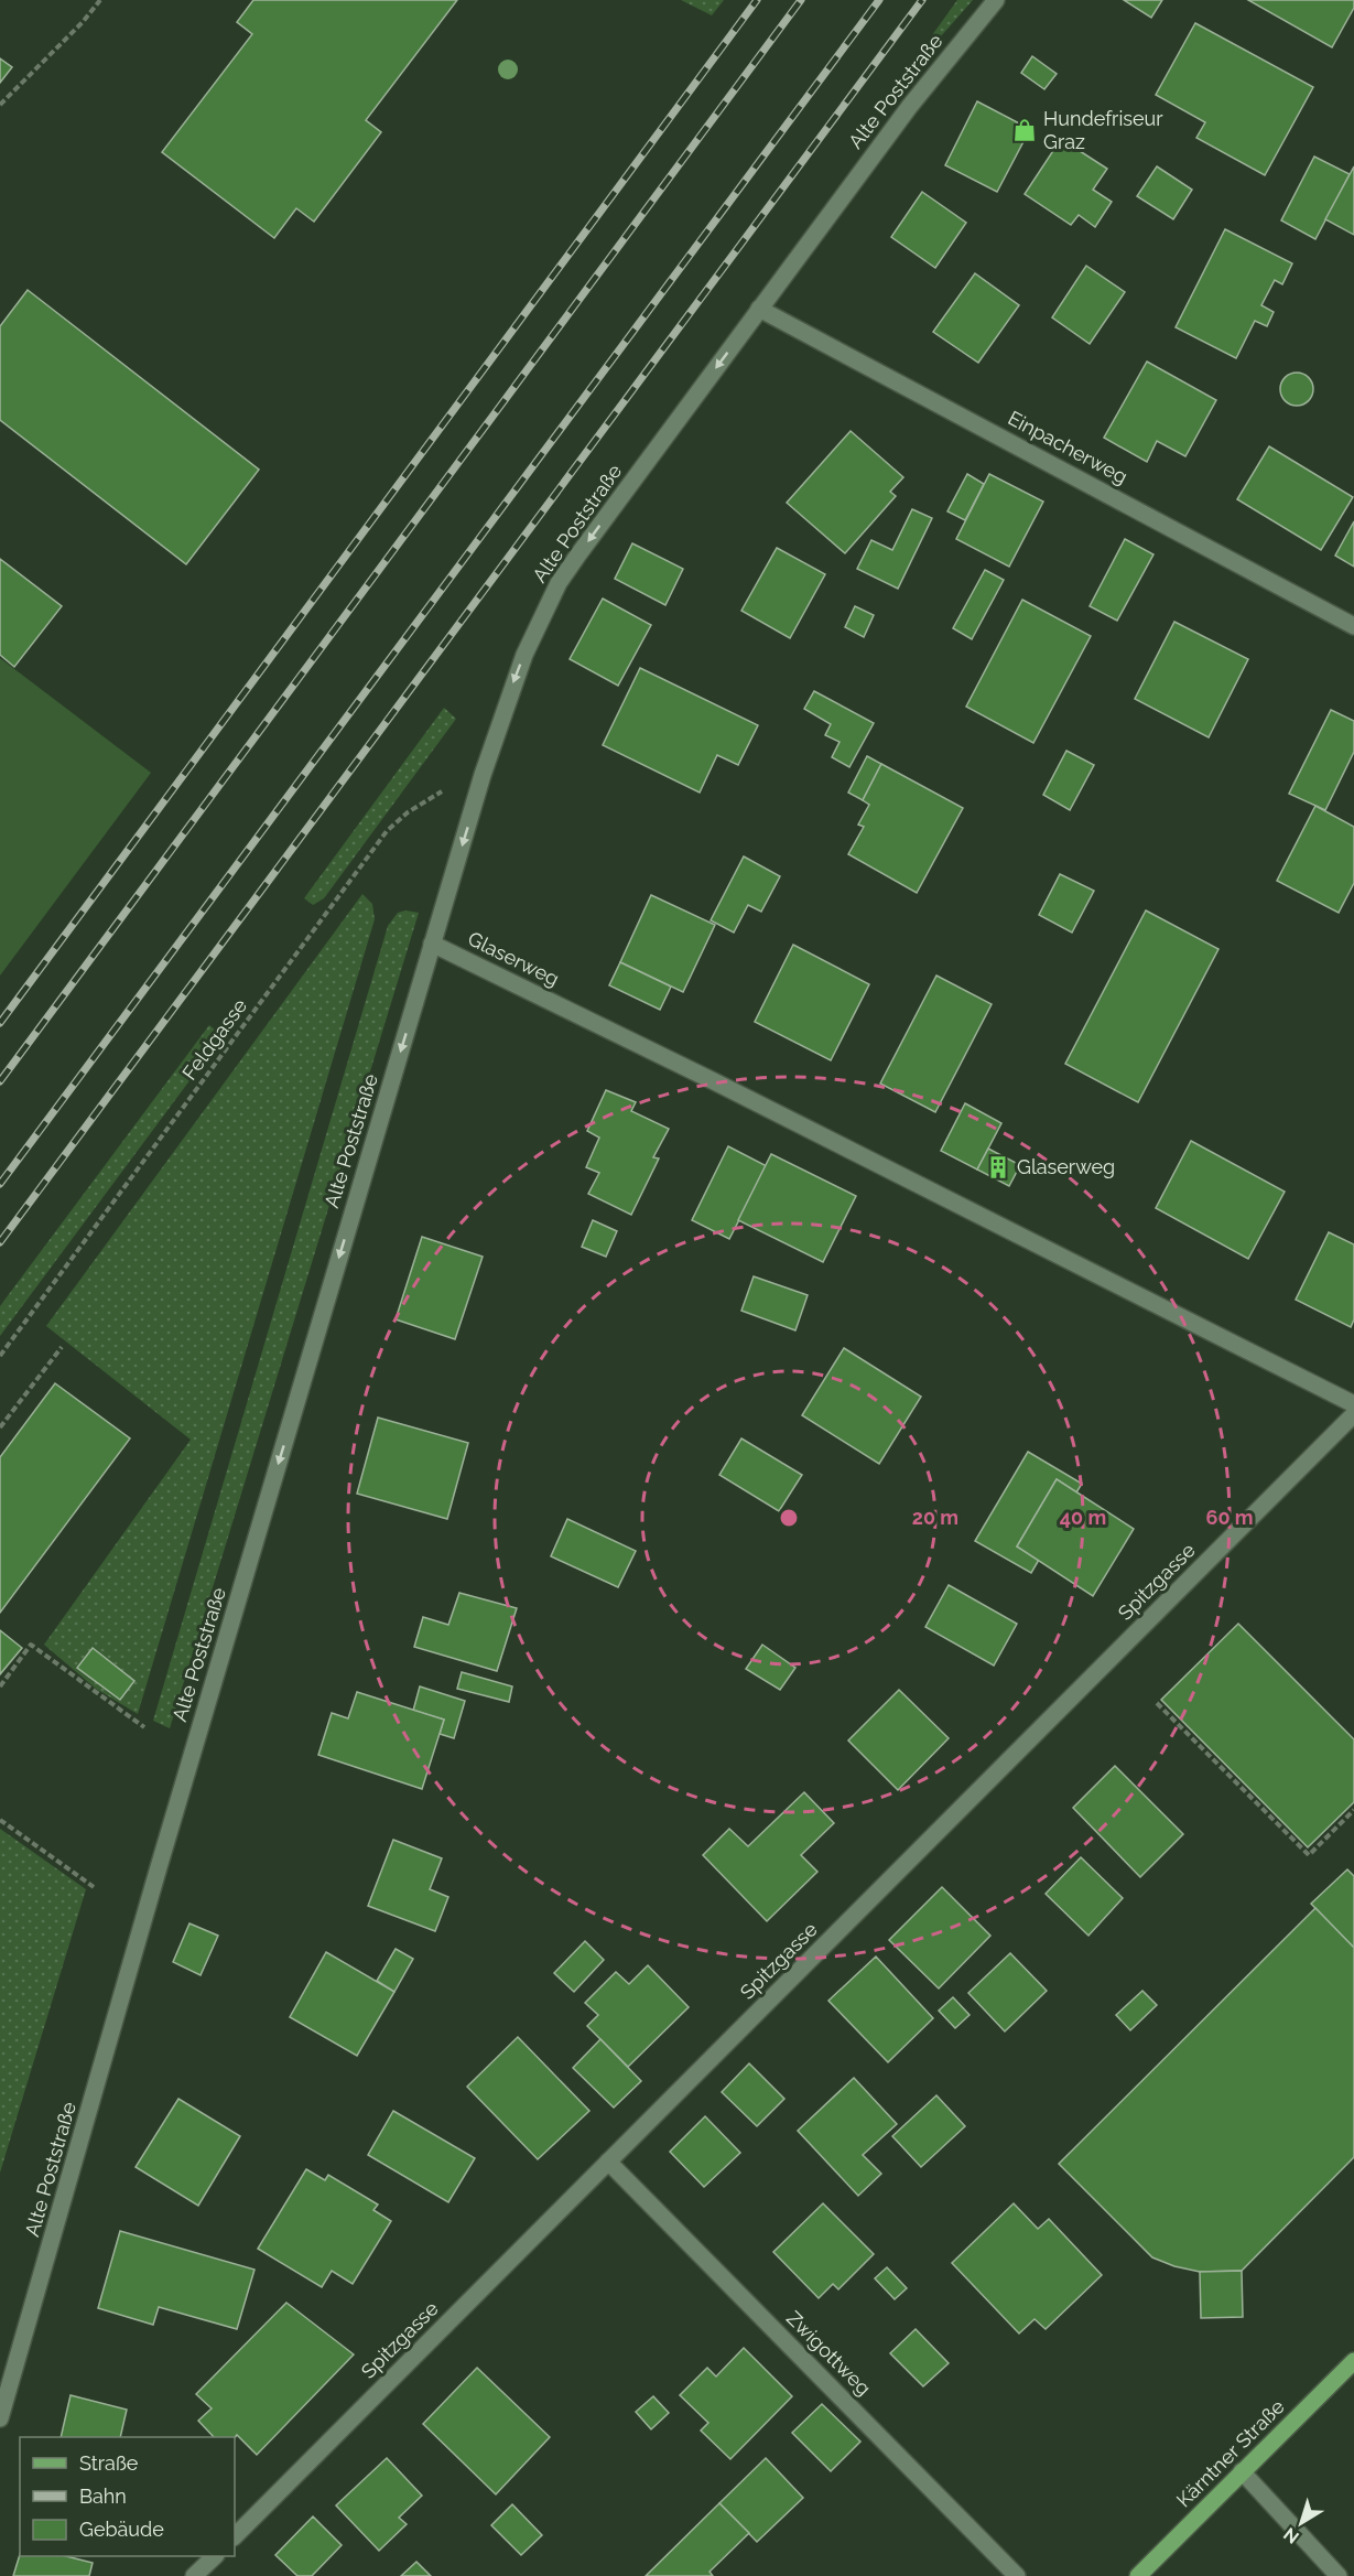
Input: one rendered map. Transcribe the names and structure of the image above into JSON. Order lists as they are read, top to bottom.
{
  "streets": {
    "main road": ["Kärntner Straße"],
    "street": [
      "Alte Poststraße",
      "Einpacherweg",
      "Glaserweg",
      "Spitzgasse",
      "Zwigottweg"
    ],
    "path": ["Feldgasse"]
  },
  "crossings": [
    ["Alte Poststraße", "Einpacherweg"],
    ["Alte Poststraße", "Glaserweg"],
    ["Alte Poststraße", "Feldgasse"],
    ["Spitzgasse", "Zwigottweg"]
  ],
  "one_way": ["Alte Poststraße"],
  "places": {
    "shop": ["Hundefriseur Graz"],
    "building": ["Glaserweg"]
  },
  "legend": ["Straße", "Bahn", "Gebäude"],
  "north": "bottom left",
  "rings": ["20 m", "40 m", "60 m"]
}
